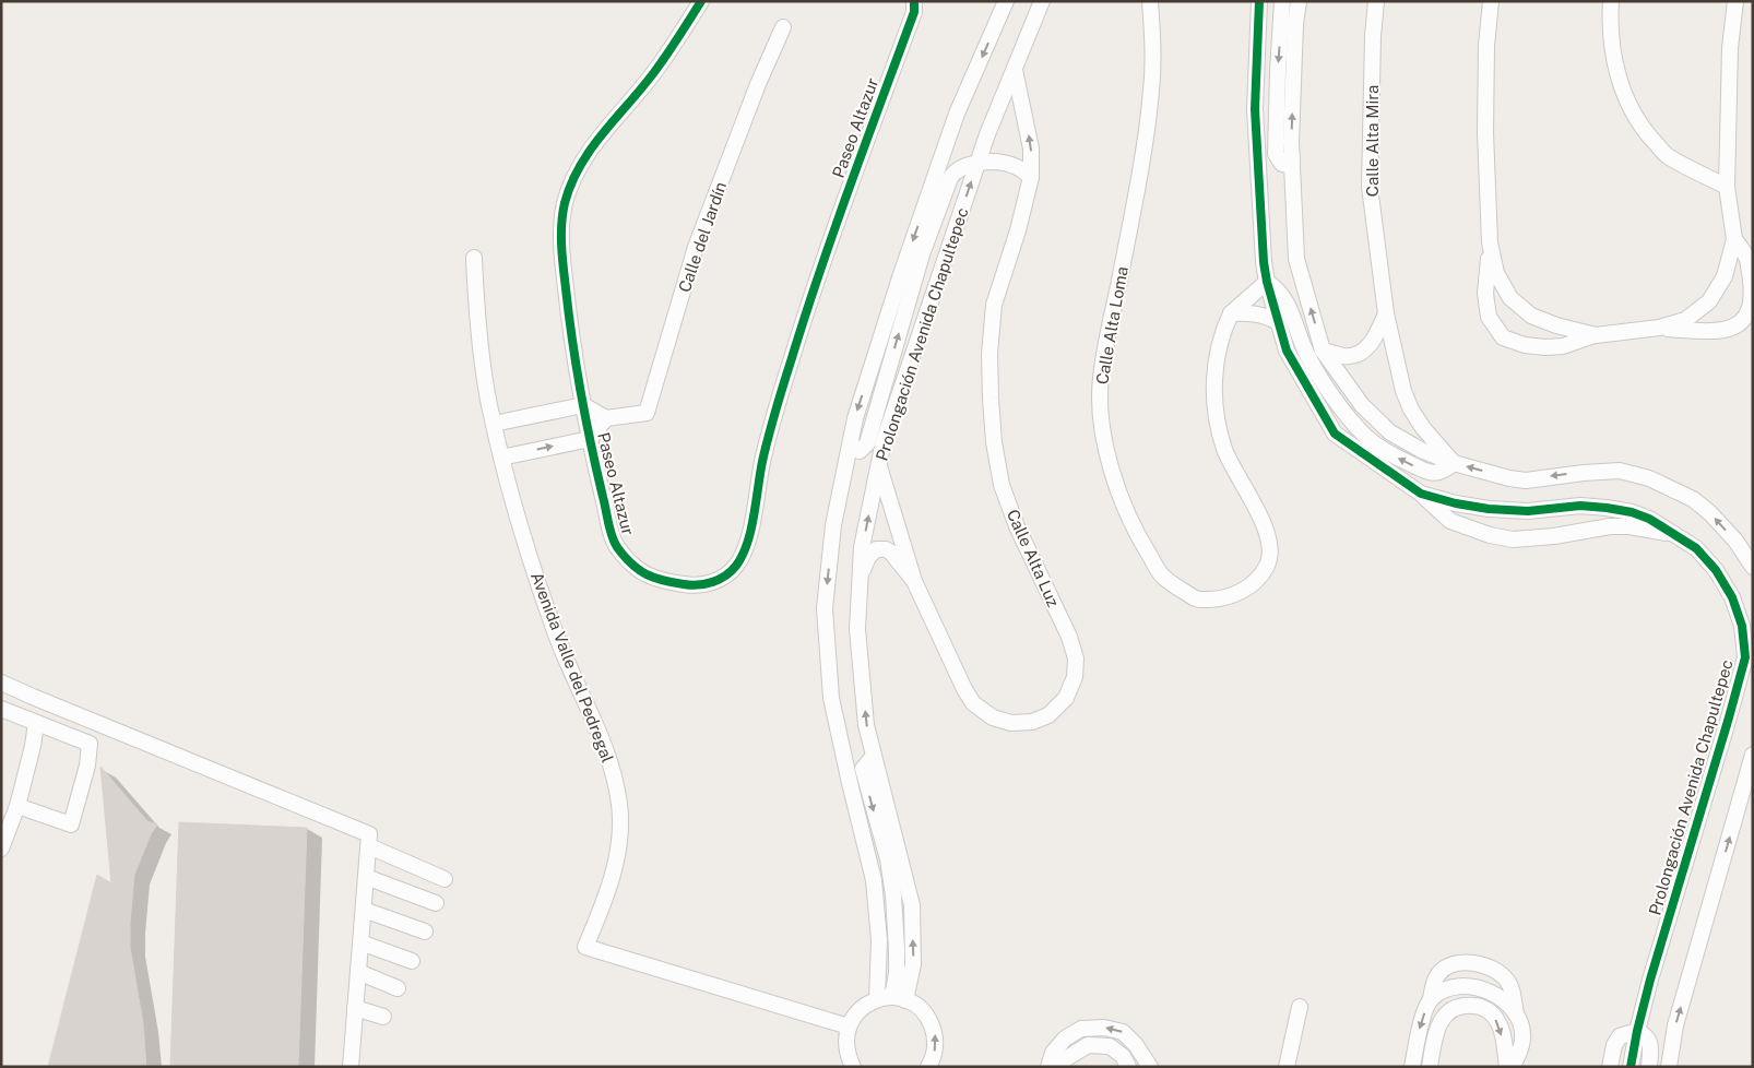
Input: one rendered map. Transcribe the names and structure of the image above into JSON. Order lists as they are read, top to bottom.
{
  "streets": {
    "street": [
      "Paseo Altazur",
      "Calle Alta Mira",
      "Calle del Jardín",
      "Calle Alta Loma",
      "Prolongación Avenida Chapultepec",
      "Calle Alta Luz",
      "Avenida Valle del Pedregal"
    ]
  },
  "crossings": [
    ["Paseo Altazur", "Avenida Valle del Pedregal"],
    ["Calle Alta Loma", "Prolongación Avenida Chapultepec"],
    ["Prolongación Avenida Chapultepec", "Calle Alta Luz"]
  ]
}
